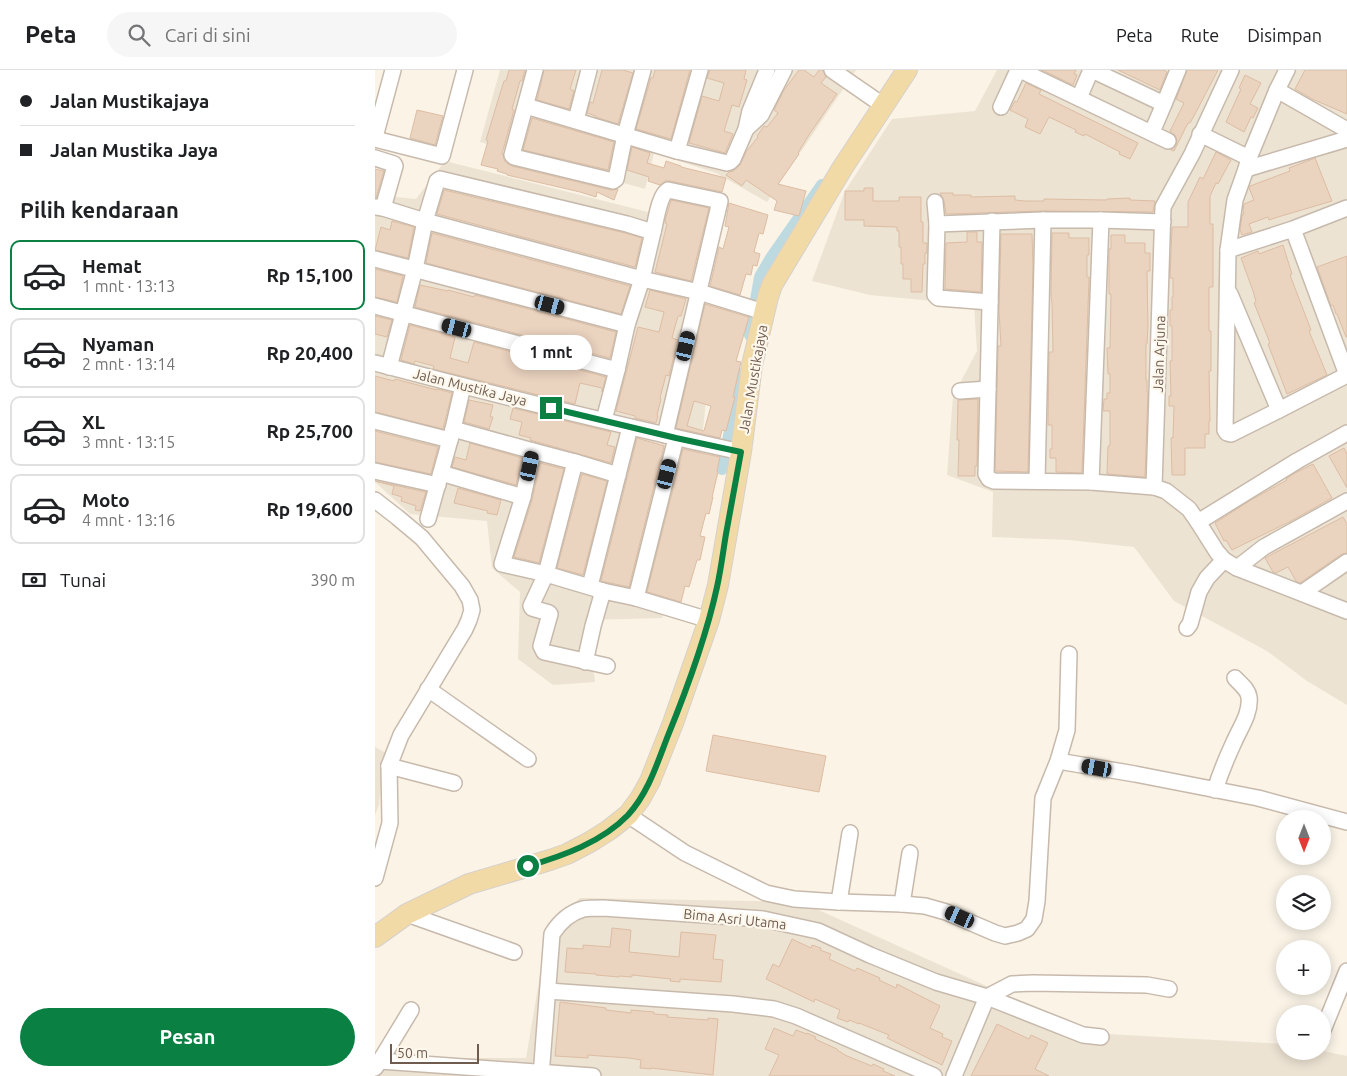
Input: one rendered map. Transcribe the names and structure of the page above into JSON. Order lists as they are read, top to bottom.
{
  "streets": {
    "main road": ["Jalan Mustikajaya"],
    "street": ["Jalan Arjuna", "Jalan Mustika Jaya", "Bima Asri Utama"]
  },
  "crossings": [
    ["Jalan Mustikajaya", "Jalan Mustika Jaya"]
  ],
  "scale_bar": "50 m",
  "north": "bottom",
  "page": {
    "header": "Peta",
    "search": "Cari di sini",
    "nav": ["Peta", "Rute", "Disimpan"],
    "banner": ["Jalan Mustikajaya", "Jalan Mustika Jaya"],
    "heading": "Pilih kendaraan",
    "list": [
      {
        "name": "Hemat",
        "note": "1 mnt · 13:13",
        "value": "Rp 15,100"
      },
      {
        "name": "Nyaman",
        "note": "2 mnt · 13:14",
        "value": "Rp 20,400"
      },
      {
        "name": "XL",
        "note": "3 mnt · 13:15",
        "value": "Rp 25,700"
      },
      {
        "name": "Moto",
        "note": "4 mnt · 13:16",
        "value": "Rp 19,600"
      }
    ],
    "bubble": "1 mnt",
    "pay": ["Tunai", "390 m"],
    "map_buttons": ["+", "−"],
    "buttons": "Pesan",
    "scale": "50 m"
  }
}
